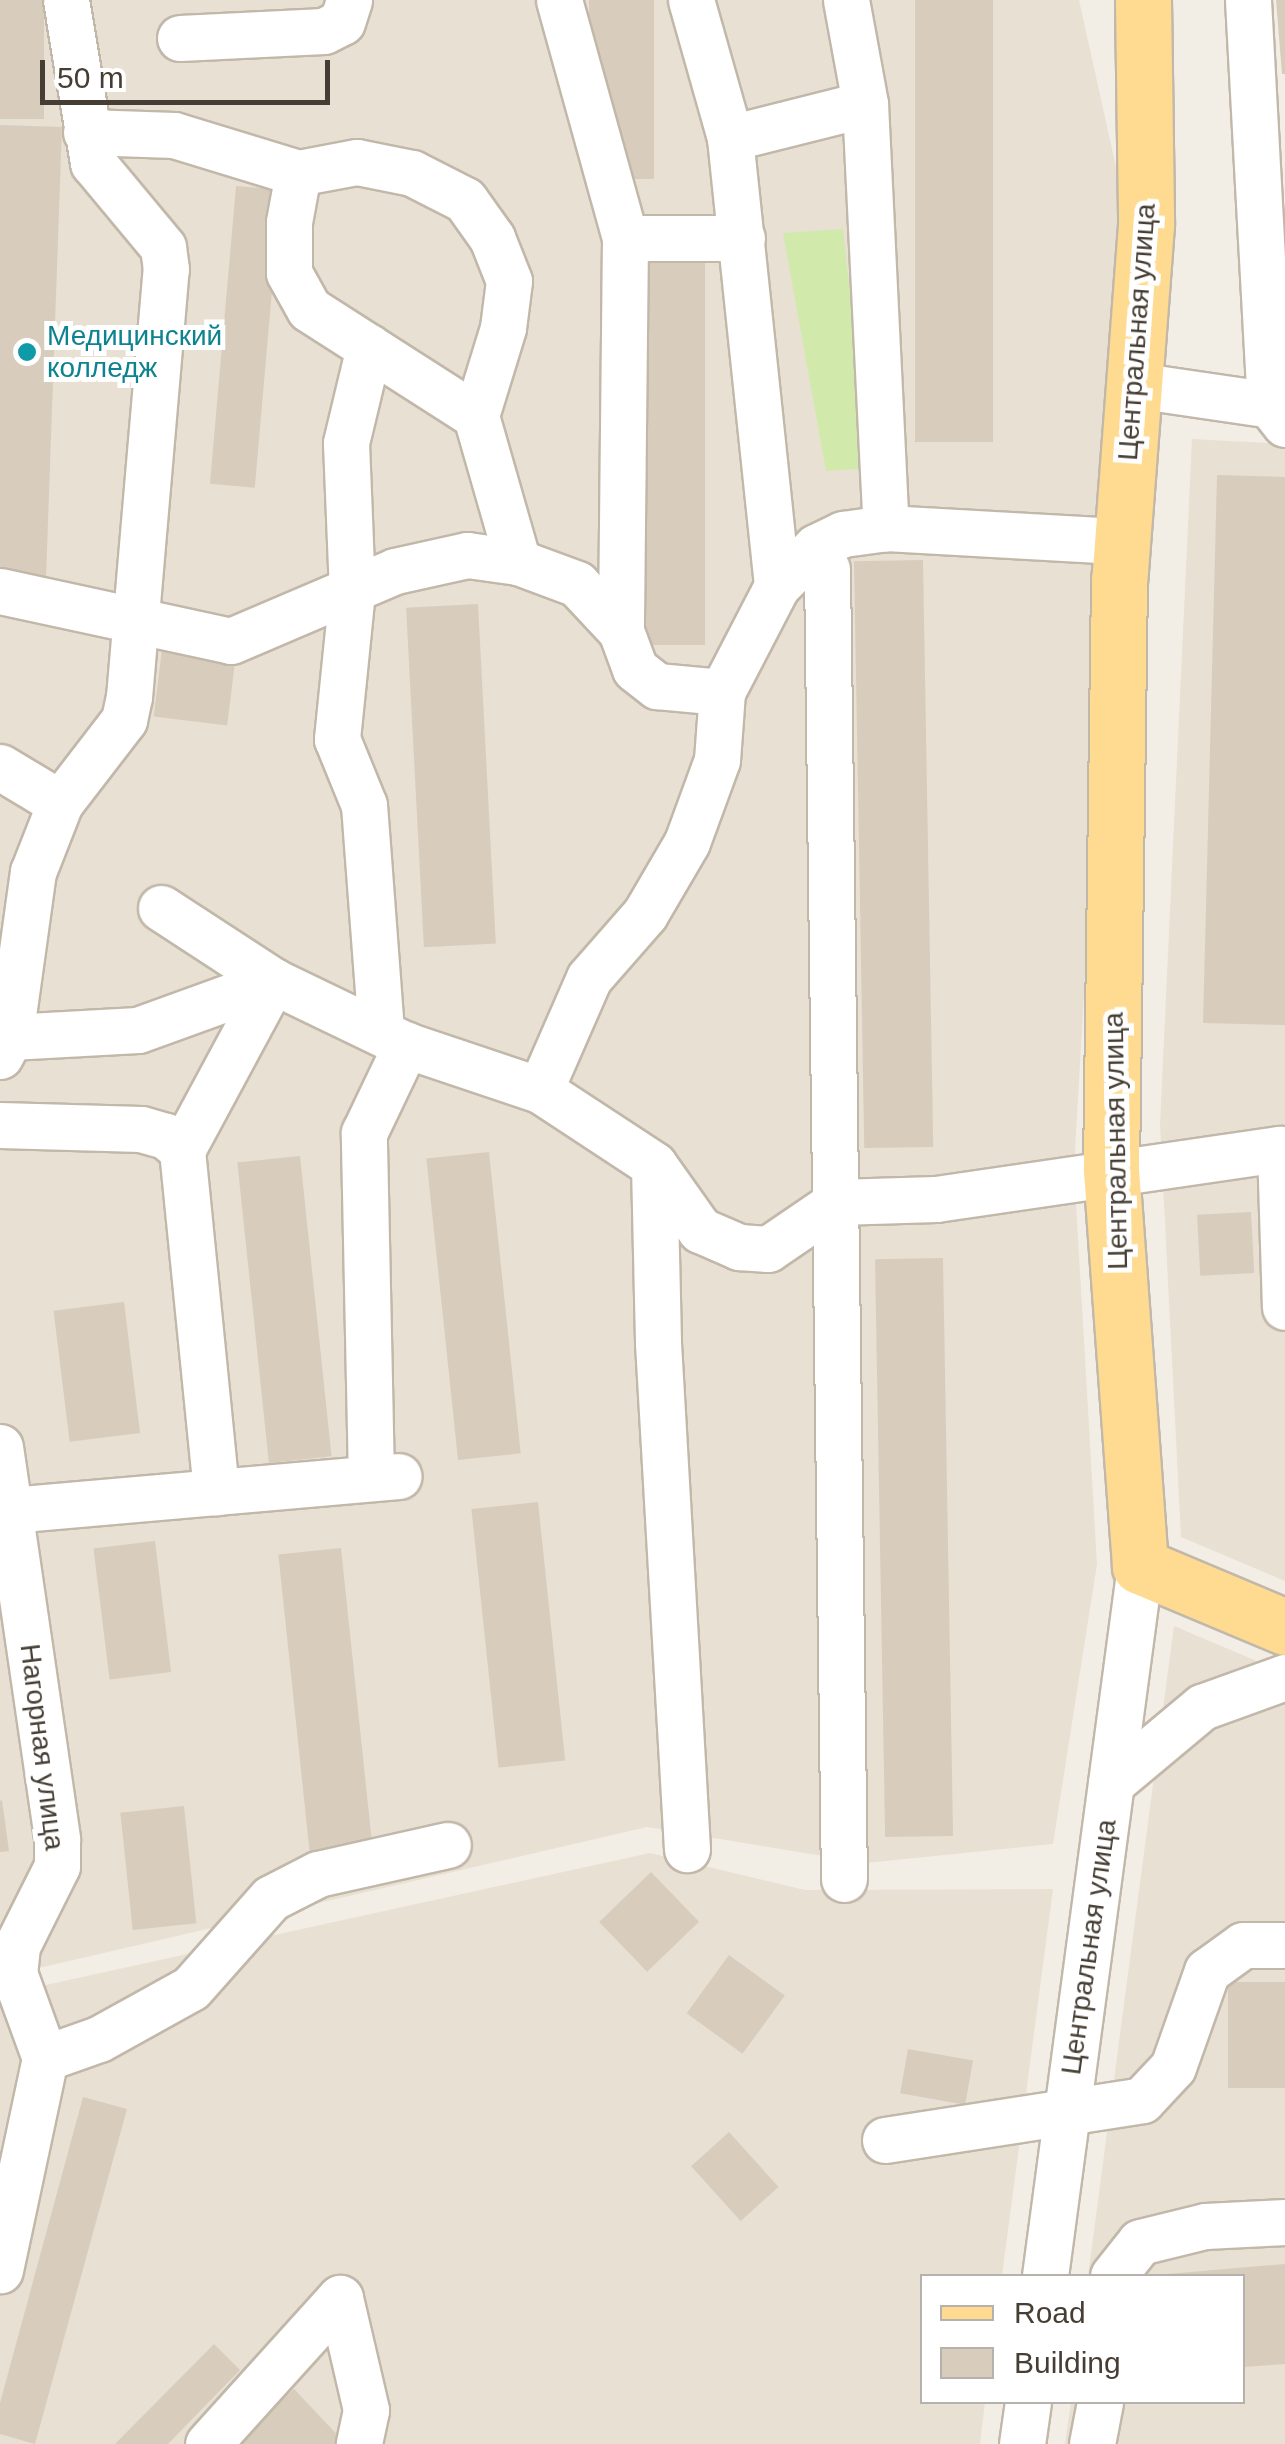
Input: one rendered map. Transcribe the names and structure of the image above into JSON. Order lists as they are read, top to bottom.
{
  "streets": {
    "main road": ["Центральная улица"],
    "street": ["Нагорная улица"]
  },
  "places": ["Медицинский колледж"],
  "legend": ["Road", "Building"],
  "scale_bar": "50 m"
}
